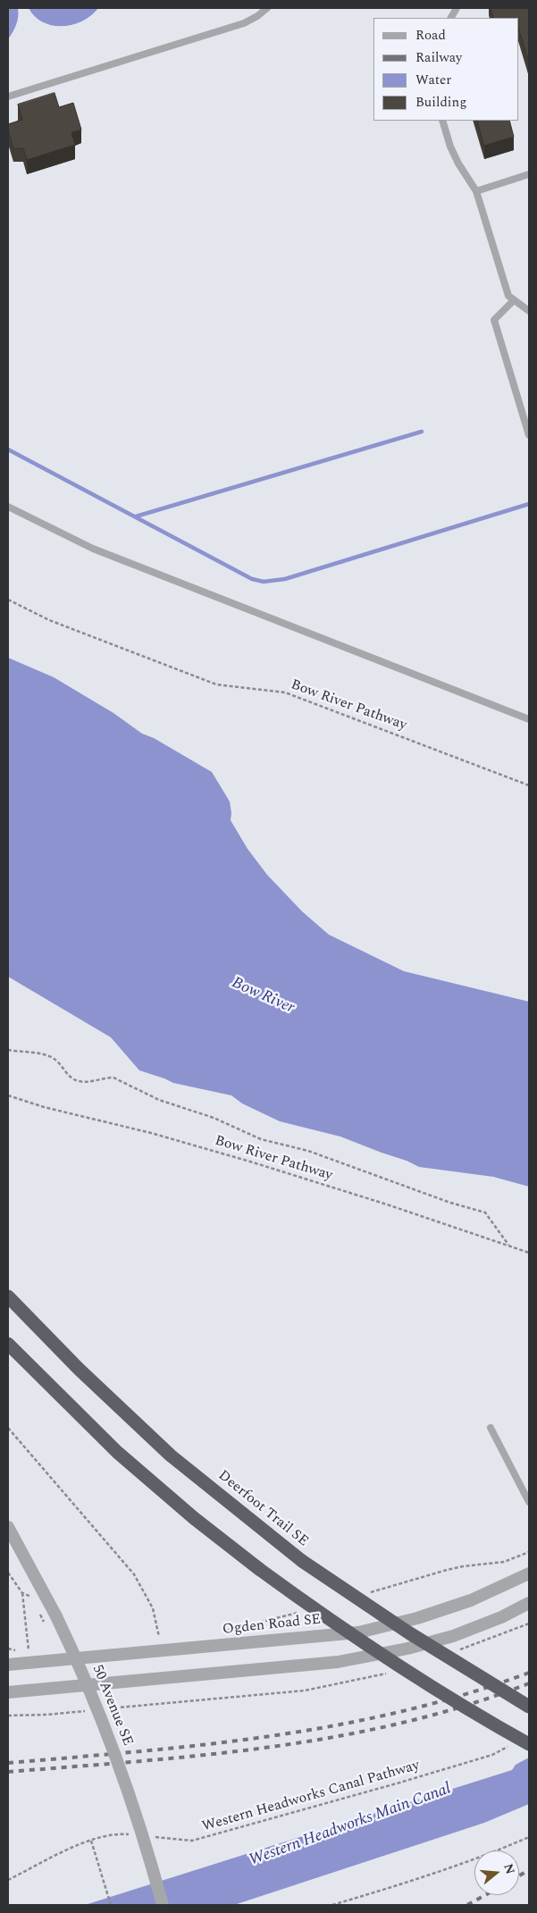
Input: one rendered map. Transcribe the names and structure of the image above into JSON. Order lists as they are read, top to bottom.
{
  "streets": {
    "highway": ["Deerfoot Trail SE"],
    "street": ["Ogden Road SE", "50 Avenue SE"],
    "path": ["Bow River Pathway", "Western Headworks Canal Pathway"]
  },
  "water": ["Bow River", "Western Headworks Main Canal"],
  "legend": [
    "Road",
    "Railway",
    "Water",
    "Building"
  ],
  "north": "right"
}
